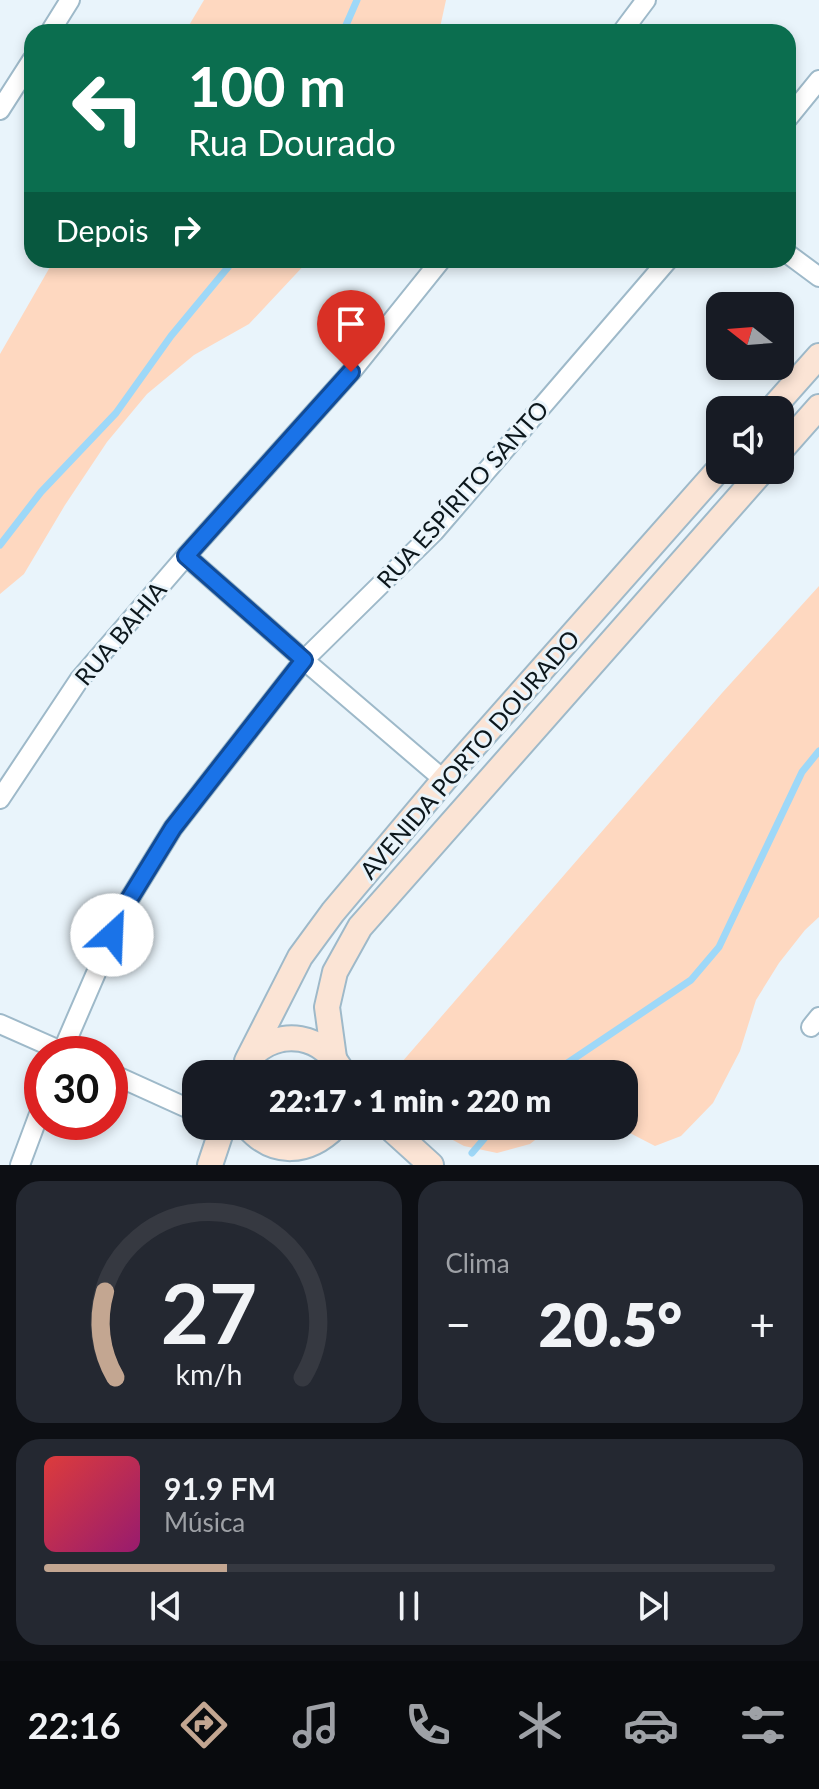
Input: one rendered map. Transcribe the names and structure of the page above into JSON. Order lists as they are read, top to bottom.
{
  "streets": {
    "street": ["RUA ESPÍRITO SANTO", "RUA BAHIA", "AVENIDA PORTO DOURADO"]
  },
  "north": "left",
  "page": {
    "turn": ["100 m", "Rua Dourado"],
    "then": "Depois",
    "limit": "30",
    "trip": "22:17 · 1 min · 220 m",
    "tile": "Clima",
    "heat": ["−", "20.5°", "+"],
    "song": ["91.9 FM", "Música"],
    "tabs": "22:16",
    "gauge": ["27", "km/h"]
  }
}
